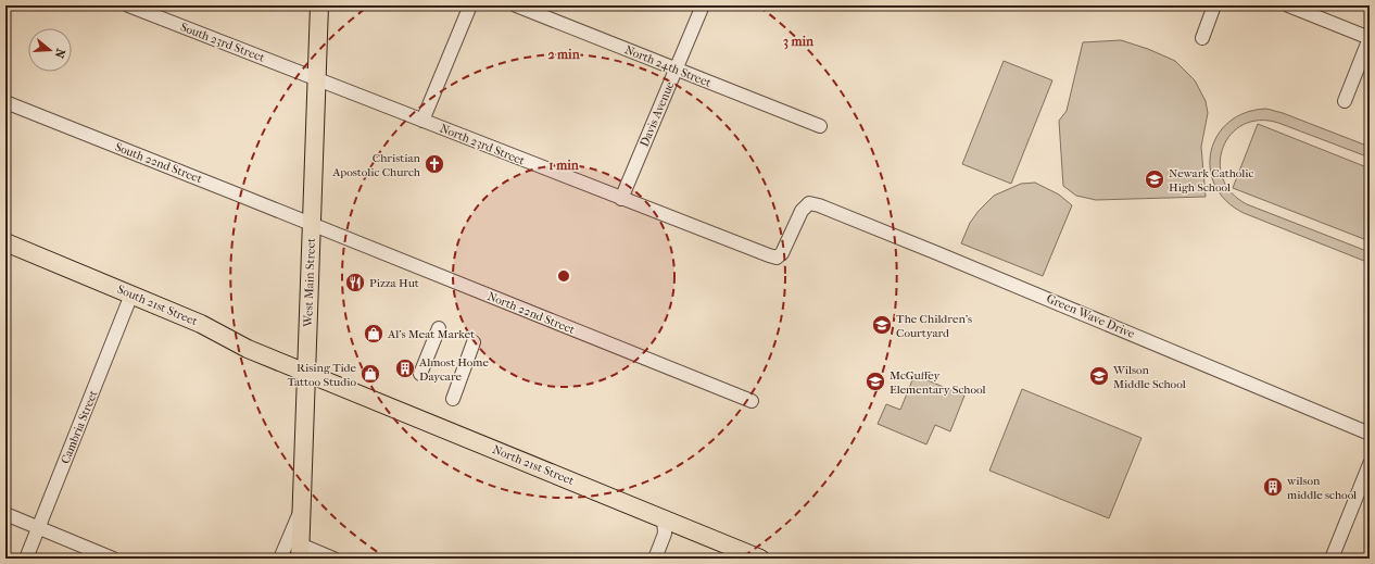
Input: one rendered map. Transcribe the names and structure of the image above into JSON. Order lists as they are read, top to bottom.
{
  "streets": {
    "main road": ["West Main Street", "South 21st Street", "North 21st Street"],
    "street": [
      "South 23rd Street",
      "North 24th Street",
      "Davis Avenue",
      "North 23rd Street",
      "South 22nd Street",
      "North 22nd Street",
      "Green Wave Drive",
      "Cambria Street"
    ]
  },
  "crossings": [
    ["South 23rd Street", "North 23rd Street"],
    ["South 23rd Street", "West Main Street"],
    ["North 24th Street", "Davis Avenue"],
    ["Davis Avenue", "North 23rd Street"],
    ["North 23rd Street", "West Main Street"],
    ["North 23rd Street", "Green Wave Drive"],
    ["South 22nd Street", "West Main Street"],
    ["South 22nd Street", "North 22nd Street"],
    ["West Main Street", "South 21st Street"],
    ["West Main Street", "North 22nd Street"],
    ["West Main Street", "North 21st Street"],
    ["South 21st Street", "Cambria Street"],
    ["South 21st Street", "North 21st Street"]
  ],
  "places": {
    "church": ["Christian Apostolic Church"],
    "school or university": [
      "Newark Catholic High School",
      "The Children's Courtyard",
      "Wilson Middle School",
      "McGuffey Elementary School"
    ],
    "restaurant": ["Pizza Hut"],
    "shop": ["Al's Meat Market", "Rising Tide Tattoo Studio"],
    "building": ["Almost Home Daycare", "wilson middle school"]
  },
  "north": "right",
  "rings": ["3 min", "2 min", "1 min"]
}
